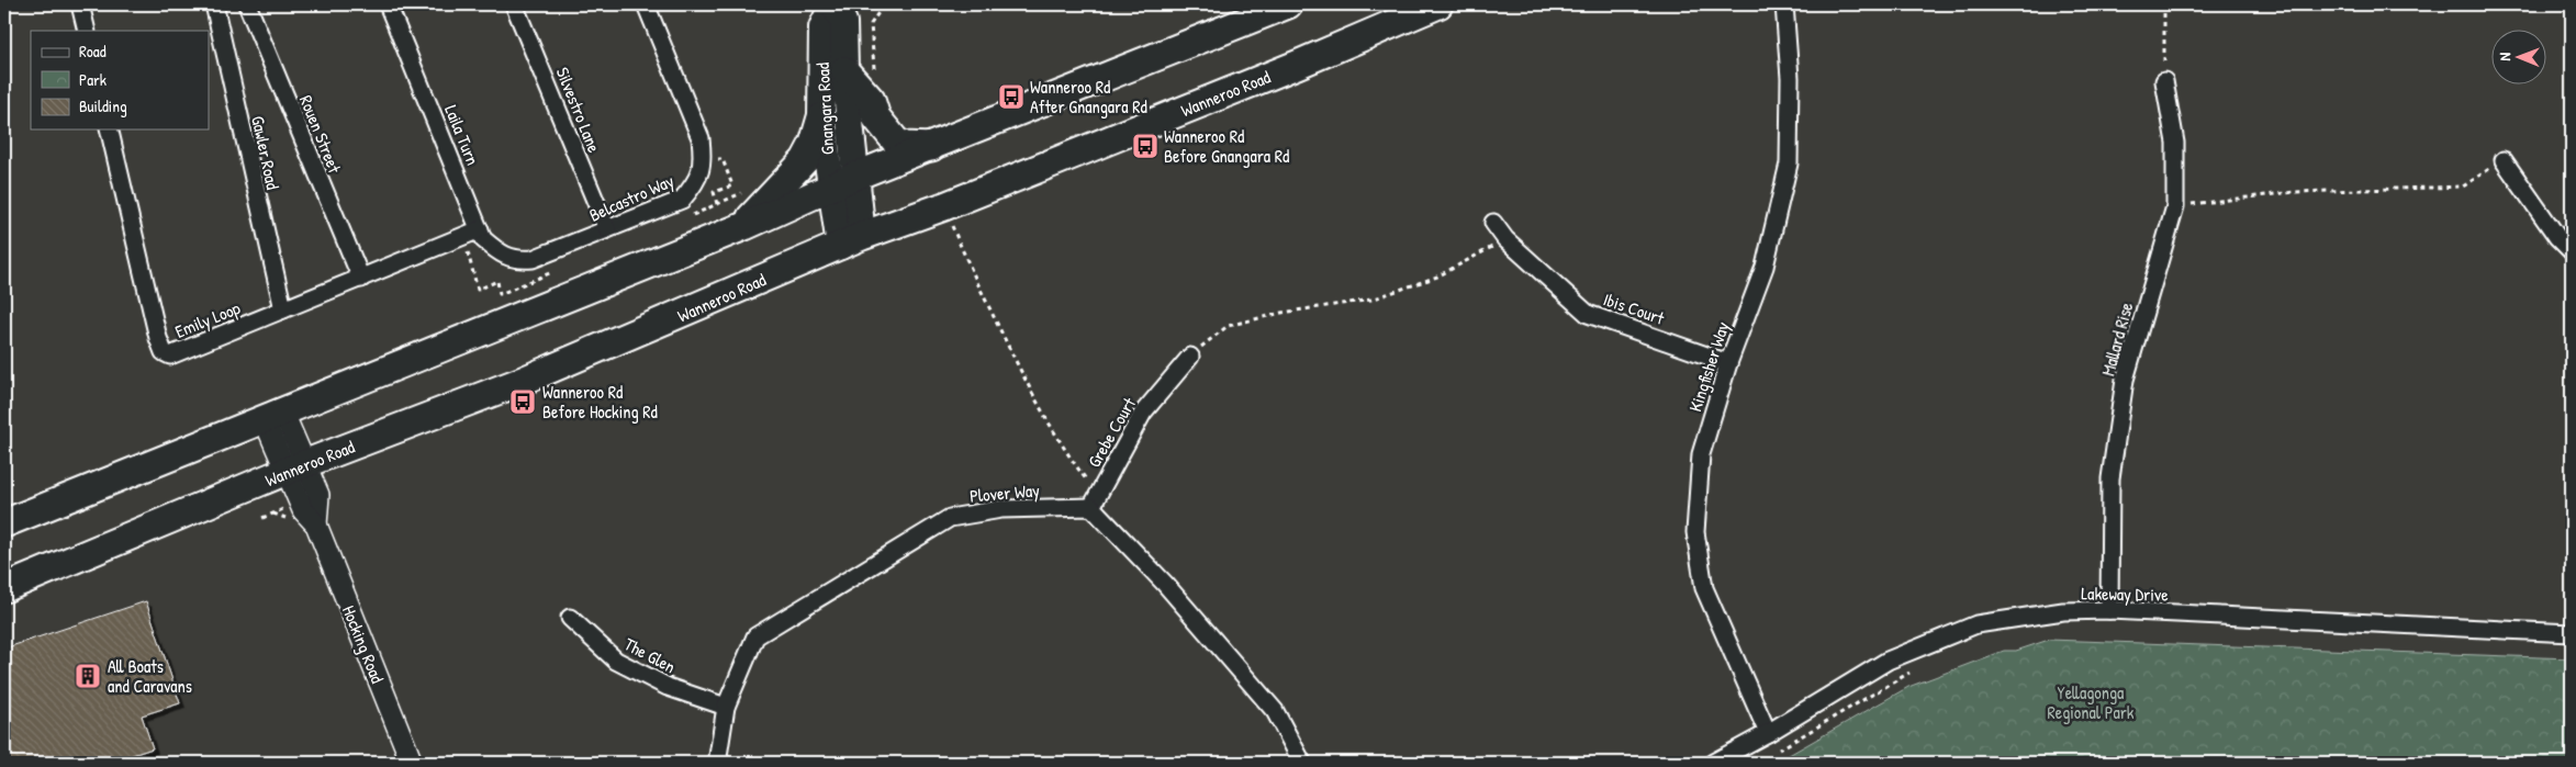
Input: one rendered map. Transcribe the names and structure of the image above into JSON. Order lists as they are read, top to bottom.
{
  "streets": {
    "highway": ["Wanneroo Road"],
    "main road": ["Gnangara Road"],
    "street": [
      "Silvestro Lane",
      "Rouen Street",
      "Laila Turn",
      "Gawler Road",
      "Belcastro Way",
      "Ibis Court",
      "Emily Loop",
      "Mallard Rise",
      "Kingfisher Way",
      "Grebe Court",
      "Plover Way",
      "Lakeway Drive",
      "Hocking Road",
      "The Glen"
    ]
  },
  "crossings": [
    ["Wanneroo Road", "Gnangara Road"],
    ["Wanneroo Road", "Hocking Road"],
    ["Silvestro Lane", "Belcastro Way"],
    ["Rouen Street", "Emily Loop"],
    ["Laila Turn", "Belcastro Way"],
    ["Laila Turn", "Emily Loop"],
    ["Gawler Road", "Emily Loop"],
    ["Ibis Court", "Kingfisher Way"],
    ["Mallard Rise", "Lakeway Drive"],
    ["Kingfisher Way", "Lakeway Drive"],
    ["Grebe Court", "Plover Way"],
    ["Plover Way", "The Glen"]
  ],
  "parks": ["Yellagonga Regional Park"],
  "places": {
    "bus stop": ["Wanneroo Rd After Gnangara Rd", "Wanneroo Rd Before Gnangara Rd", "Wanneroo Rd Before Hocking Rd"],
    "building": ["All Boats and Caravans"]
  },
  "legend": ["Road", "Park", "Building"],
  "north": "left"
}
